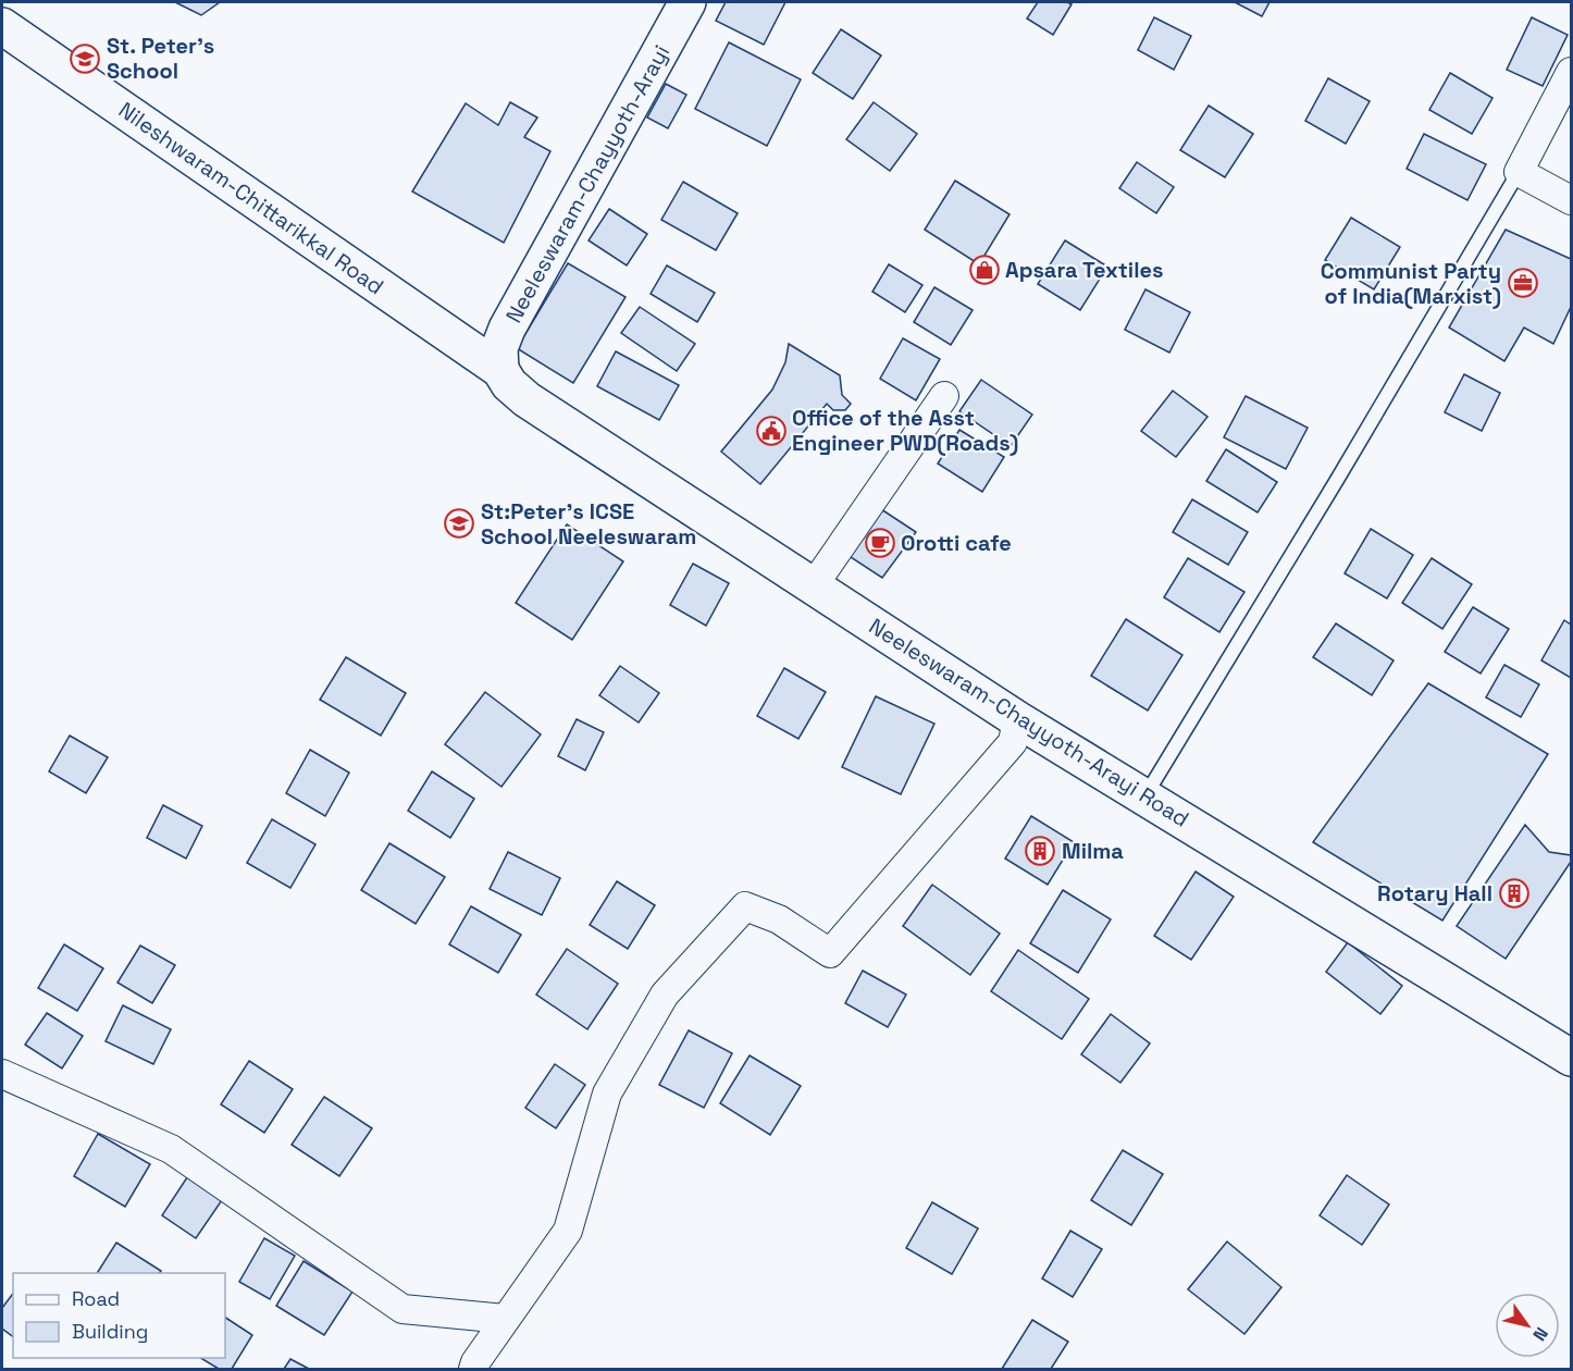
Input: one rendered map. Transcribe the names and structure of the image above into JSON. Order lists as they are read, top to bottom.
{
  "streets": {
    "main road": ["Neeleswaram-Chayyoth-Arayi", "Nileshwaram-Chittarikkal Road", "Neeleswaram-Chayyoth-Arayi Road"]
  },
  "crossings": [
    ["Neeleswaram-Chayyoth-Arayi", "Nileshwaram-Chittarikkal Road"],
    ["Neeleswaram-Chayyoth-Arayi", "Neeleswaram-Chayyoth-Arayi Road"],
    ["Nileshwaram-Chittarikkal Road", "Neeleswaram-Chayyoth-Arayi Road"]
  ],
  "places": {
    "school or university": ["St. Peter's School", "St:Peter's ICSE School Neeleswaram"],
    "shop": ["Apsara Textiles"],
    "office": ["Communist Party of India(Marxist)"],
    "public building": ["Office of the Asst Engineer PWD(Roads)"],
    "cafe": ["Orotti cafe"],
    "building": ["Milma", "Rotary Hall"]
  },
  "legend": ["Road", "Building"],
  "north": "bottom right"
}
